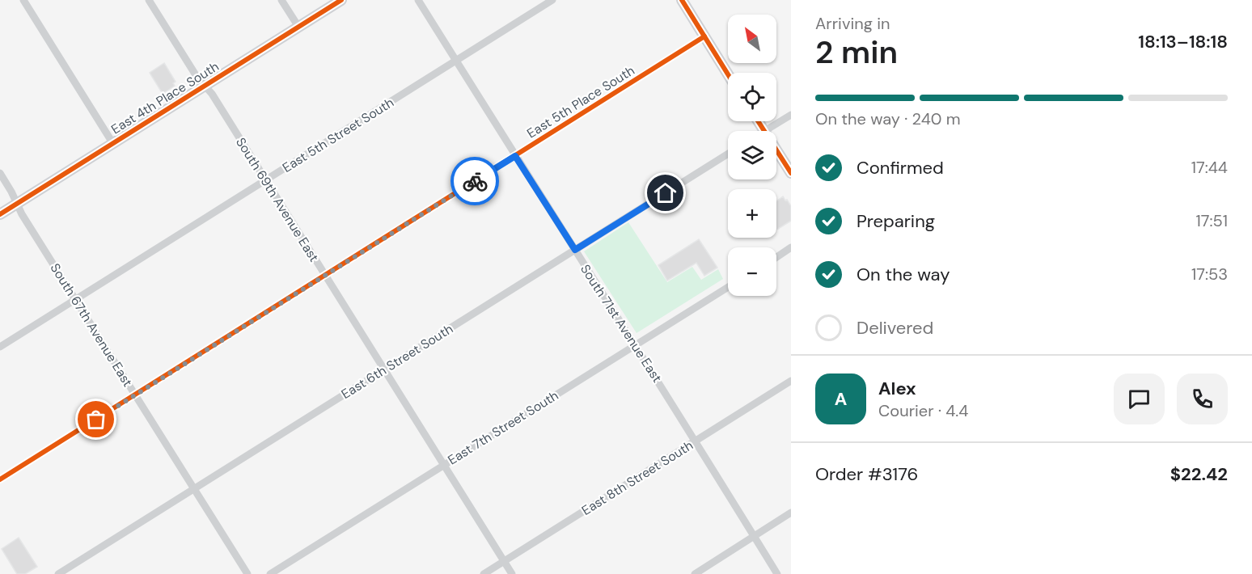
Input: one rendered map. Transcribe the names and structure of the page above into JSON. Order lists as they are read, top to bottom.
{
  "streets": {
    "street": [
      "East 4th Place South",
      "East 5th Place South",
      "East 5th Street South",
      "South 69th Avenue East",
      "South 71st Avenue East",
      "South 67th Avenue East",
      "East 6th Street South",
      "East 7th Street South",
      "East 8th Street South"
    ]
  },
  "crossings": [
    ["East 4th Place South", "South 69th Avenue East"],
    ["East 4th Place South", "South 67th Avenue East"],
    ["East 5th Place South", "South 69th Avenue East"],
    ["East 5th Place South", "South 71st Avenue East"],
    ["East 5th Place South", "South 67th Avenue East"],
    ["East 5th Street South", "South 69th Avenue East"],
    ["East 5th Street South", "South 71st Avenue East"],
    ["East 5th Street South", "South 67th Avenue East"],
    ["South 69th Avenue East", "East 6th Street South"],
    ["South 69th Avenue East", "East 7th Street South"],
    ["South 69th Avenue East", "East 8th Street South"],
    ["South 71st Avenue East", "East 6th Street South"],
    ["South 71st Avenue East", "East 7th Street South"],
    ["South 71st Avenue East", "East 8th Street South"],
    ["South 67th Avenue East", "East 6th Street South"]
  ],
  "north": "top left",
  "page": {
    "heading": ["2 min", "Arriving in", "18:13–18:18"],
    "panel": [
      "Alex",
      "Courier · 4.4",
      "Order #3176",
      "$22.42"
    ],
    "map_buttons": ["+", "−"],
    "bar": "On the way · 240 m",
    "list": [
      ["Confirmed", "17:44"],
      ["Preparing", "17:51"],
      ["On the way", "17:53"],
      "Delivered"
    ],
    "round": "A"
  }
}
